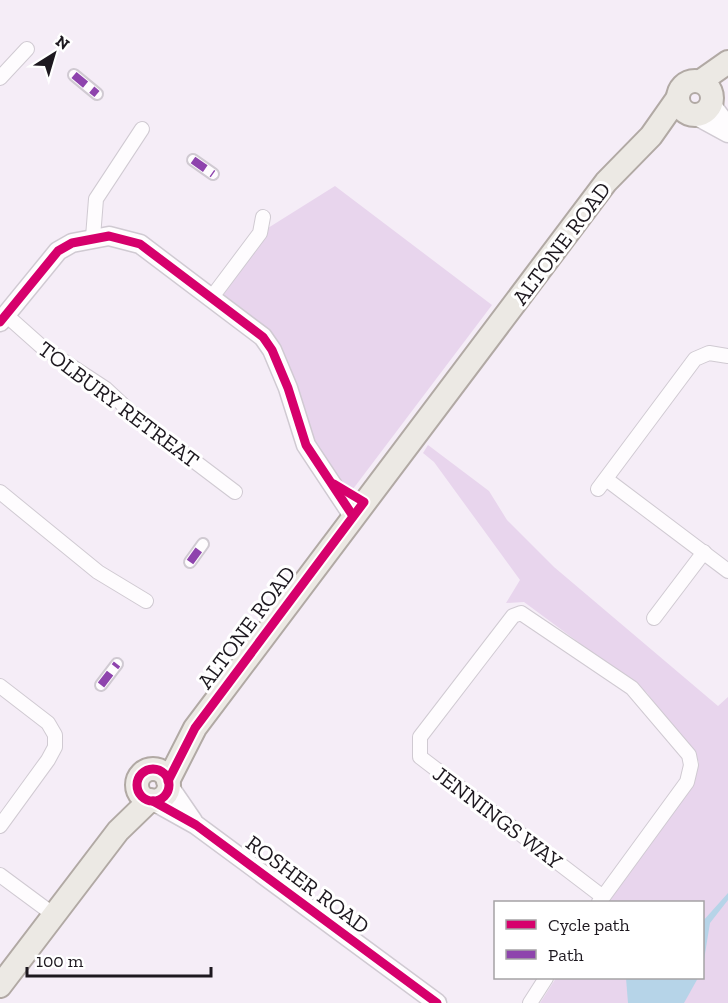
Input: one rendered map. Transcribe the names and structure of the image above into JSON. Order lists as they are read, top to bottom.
{
  "streets": {
    "main road": ["ALTONE ROAD"],
    "street": ["TOLBURY RETREAT", "JENNINGS WAY", "ROSHER ROAD"]
  },
  "crossings": [
    ["ALTONE ROAD", "ROSHER ROAD"]
  ],
  "legend": ["Cycle path", "Path"],
  "scale_bar": "100 m",
  "north": "top right"
}
